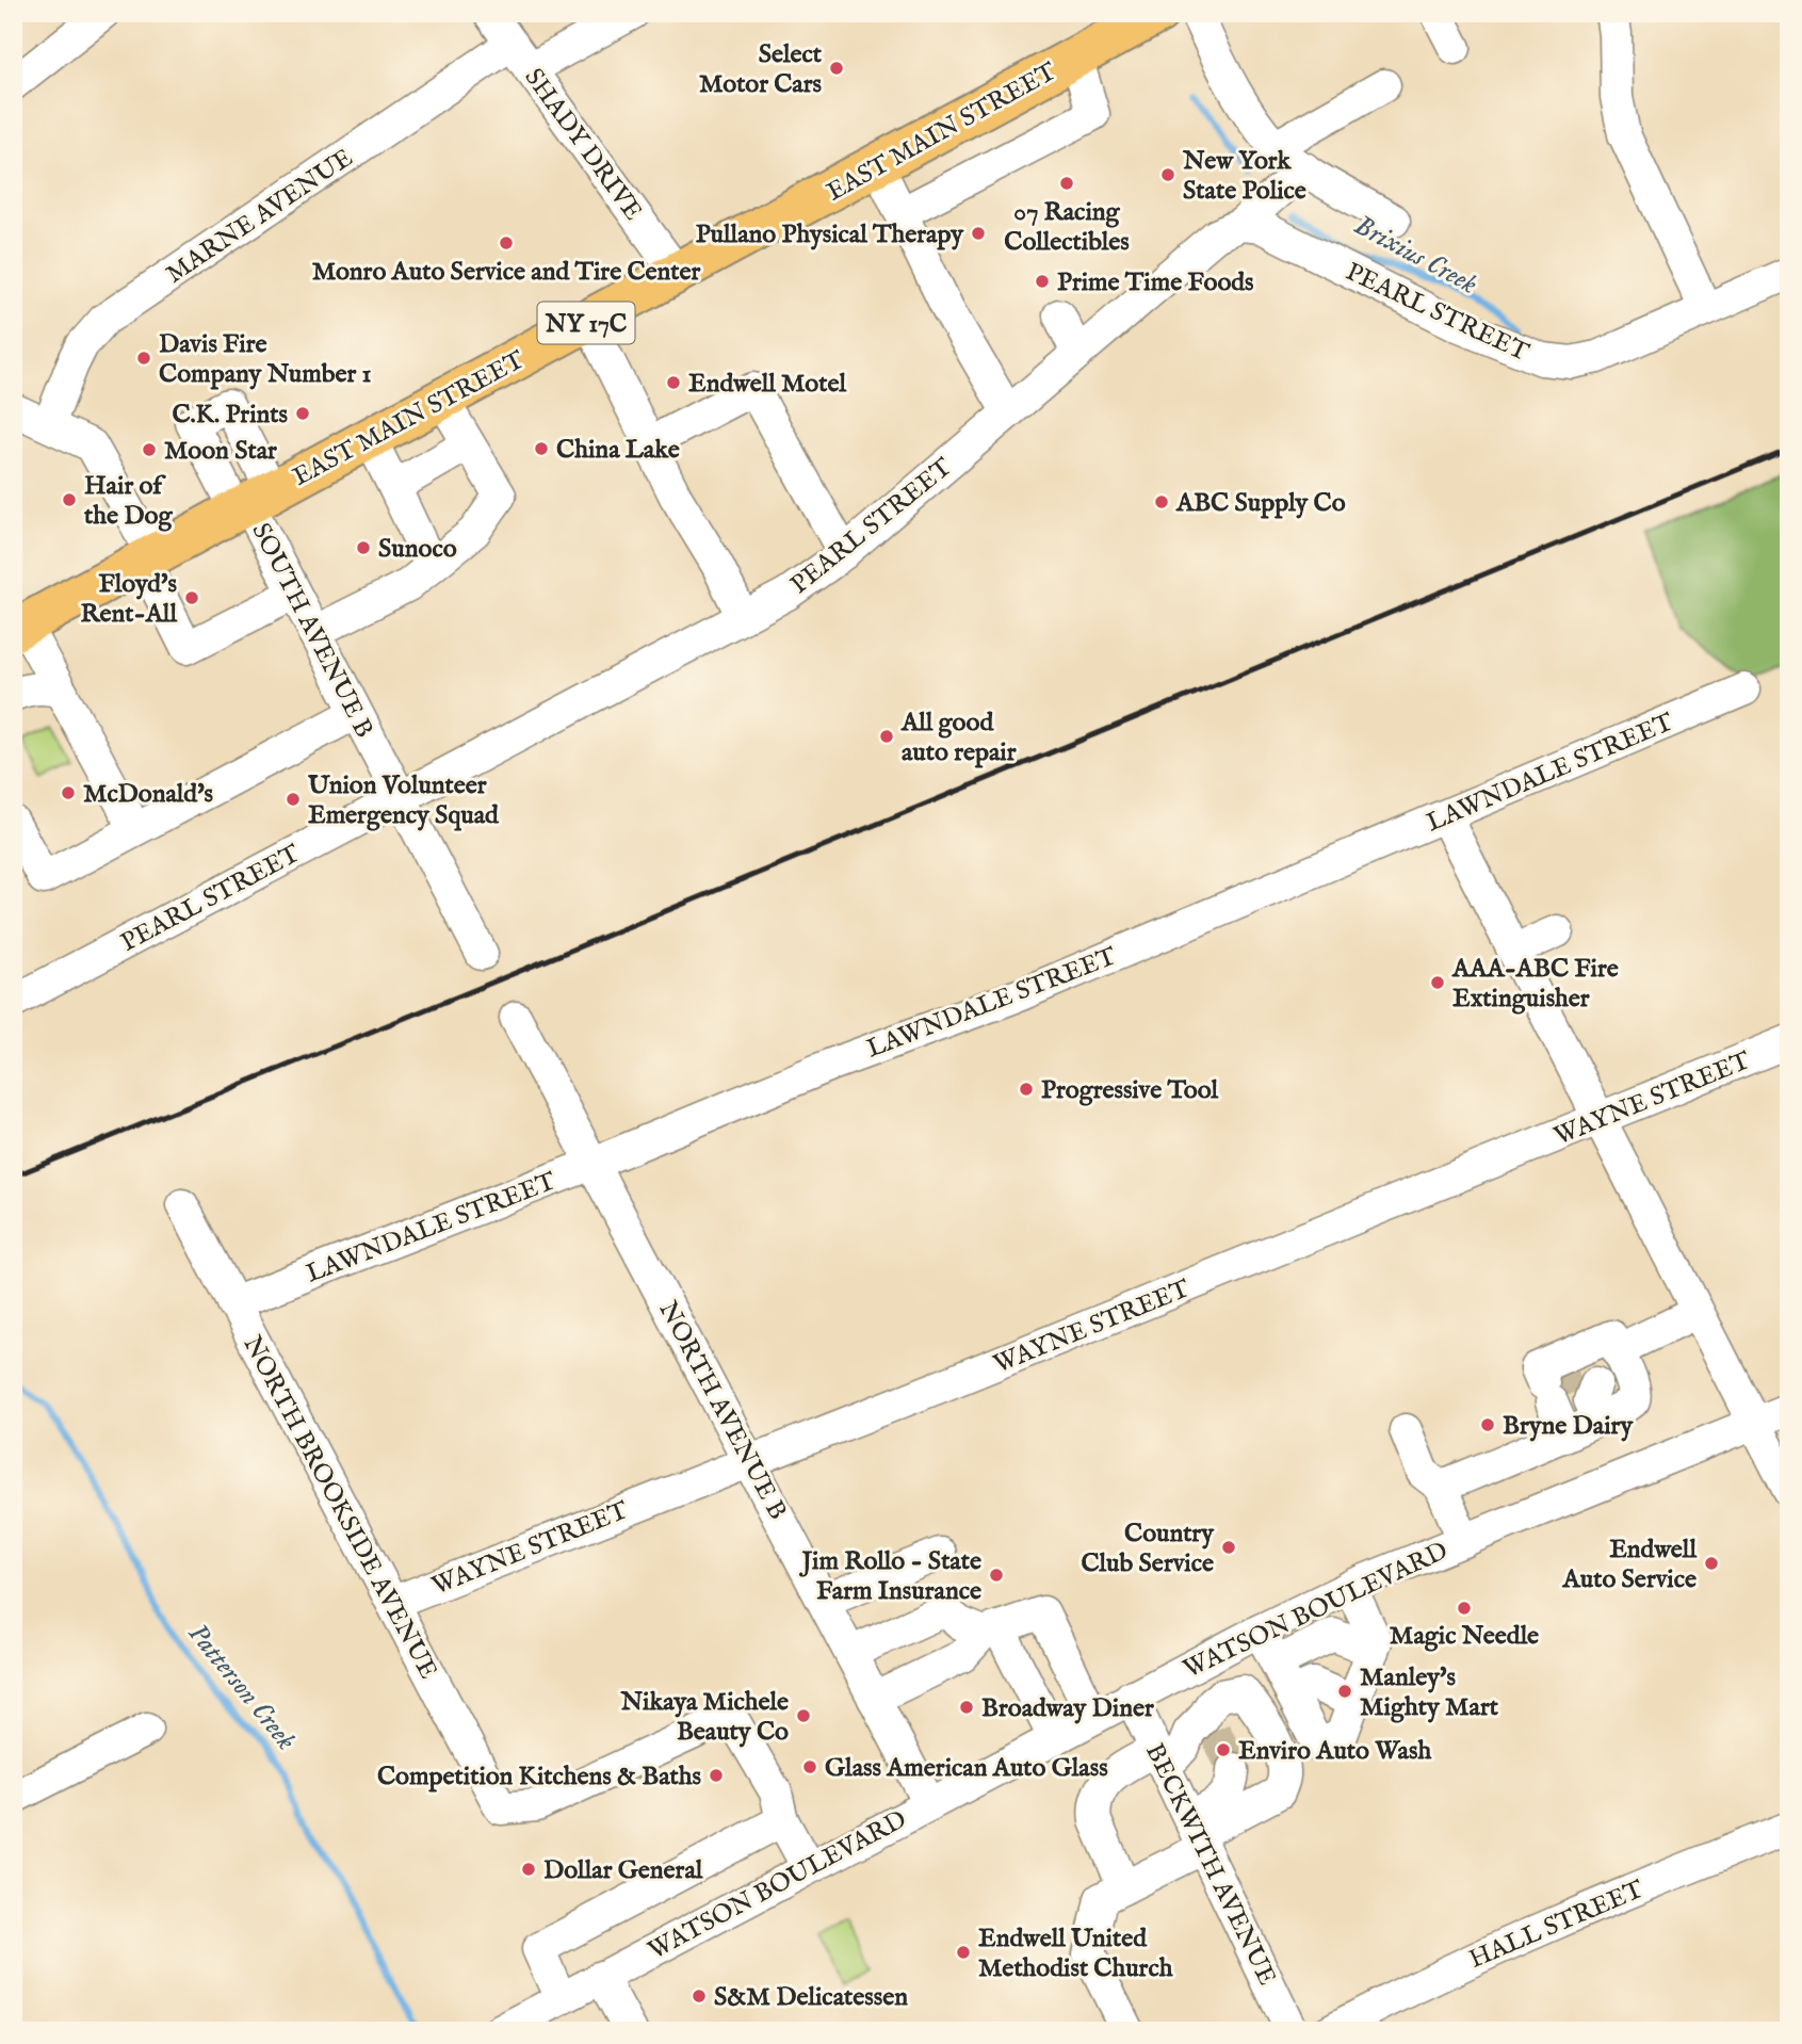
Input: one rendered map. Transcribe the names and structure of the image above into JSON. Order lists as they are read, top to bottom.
{
  "streets": {
    "main road": ["EAST MAIN STREET", "NY 17C"],
    "street": [
      "SHADY DRIVE",
      "MARNE AVENUE",
      "PEARL STREET",
      "SOUTH AVENUE B",
      "LAWNDALE STREET",
      "WAYNE STREET",
      "NORTH AVENUE B",
      "NORTH BROOKSIDE AVENUE",
      "WATSON BOULEVARD",
      "BECKWITH AVENUE",
      "HALL STREET"
    ]
  },
  "crossings": [
    ["EAST MAIN STREET", "SHADY DRIVE"],
    ["EAST MAIN STREET", "SOUTH AVENUE B"],
    ["SHADY DRIVE", "MARNE AVENUE"],
    ["PEARL STREET", "SOUTH AVENUE B"],
    ["LAWNDALE STREET", "NORTH AVENUE B"],
    ["LAWNDALE STREET", "NORTH BROOKSIDE AVENUE"],
    ["WAYNE STREET", "NORTH AVENUE B"],
    ["WAYNE STREET", "NORTH BROOKSIDE AVENUE"],
    ["NORTH AVENUE B", "WATSON BOULEVARD"],
    ["WATSON BOULEVARD", "BECKWITH AVENUE"]
  ],
  "water": ["Brixius Creek", "Patterson Creek"],
  "places": [
    "Select Motor Cars",
    "New York State Police",
    "07 Racing Collectibles",
    "Pullano Physical Therapy",
    "Monro Auto Service and Tire Center",
    "Prime Time Foods",
    "Davis Fire Company Number 1",
    "Endwell Motel",
    "C.K. Prints",
    "China Lake",
    "Moon Star",
    "Hair of the Dog",
    "ABC Supply Co",
    "Sunoco",
    "Floyd's Rent-All",
    "All good auto repair",
    "McDonald's",
    "Union Volunteer Emergency Squad",
    "AAA-ABC Fire Extinguisher",
    "Progressive Tool",
    "Bryne Dairy",
    "Country Club Service",
    "Endwell Auto Service",
    "Jim Rollo - State Farm Insurance",
    "Magic Needle",
    "Manley's Mighty Mart",
    "Broadway Diner",
    "Nikaya Michele Beauty Co",
    "Enviro Auto Wash",
    "Glass American Auto Glass",
    "Competition Kitchens & Baths",
    "Dollar General",
    "Endwell United Methodist Church",
    "S&M Delicatessen"
  ]
}
